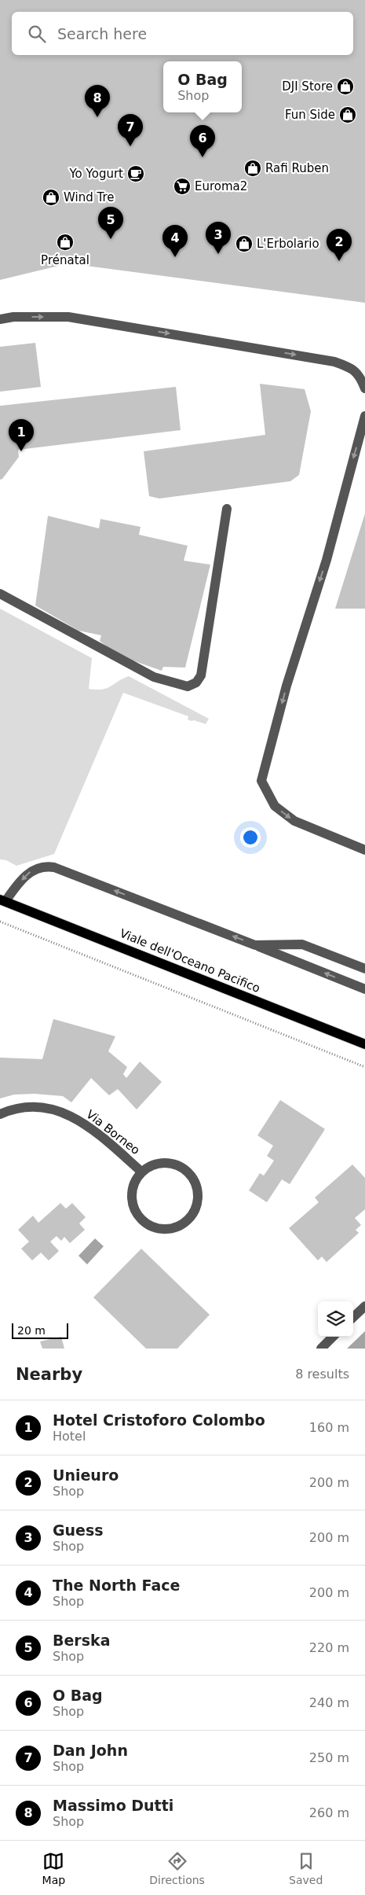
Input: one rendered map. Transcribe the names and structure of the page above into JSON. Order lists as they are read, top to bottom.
{
  "streets": {
    "main road": ["Viale dell'Oceano Pacifico"],
    "street": ["Via Borneo"]
  },
  "places": {
    "shop": [
      "DJI Store",
      "Fun Side",
      "Rafi Ruben",
      "Wind Tre",
      "Prénatal",
      "L'Erbolario"
    ],
    "cafe": ["Yo Yogurt"],
    "supermarket": ["Euroma2"]
  },
  "scale_bar": "20 m",
  "page": {
    "search": "Search here",
    "popup": ["O Bag", "Shop"],
    "pins": [
      "8",
      "7",
      "6",
      "5",
      "3",
      "4",
      "2",
      "1"
    ],
    "scale": "20 m",
    "heading": ["Nearby", "8 results"],
    "list": [
      {
        "mark": "1",
        "name": "Hotel Cristoforo Colombo",
        "note": "Hotel",
        "value": "160 m"
      },
      {
        "mark": "2",
        "name": "Unieuro",
        "note": "Shop",
        "value": "200 m"
      },
      {
        "mark": "3",
        "name": "Guess",
        "note": "Shop",
        "value": "200 m"
      },
      {
        "mark": "4",
        "name": "The North Face",
        "note": "Shop",
        "value": "200 m"
      },
      {
        "mark": "5",
        "name": "Berska",
        "note": "Shop",
        "value": "220 m"
      },
      {
        "mark": "6",
        "name": "O Bag",
        "note": "Shop",
        "value": "240 m"
      },
      {
        "mark": "7",
        "name": "Dan John",
        "note": "Shop",
        "value": "250 m"
      },
      {
        "mark": "8",
        "name": "Massimo Dutti",
        "note": "Shop",
        "value": "260 m"
      }
    ],
    "nav": ["Map", "Directions", "Saved"]
  }
}
